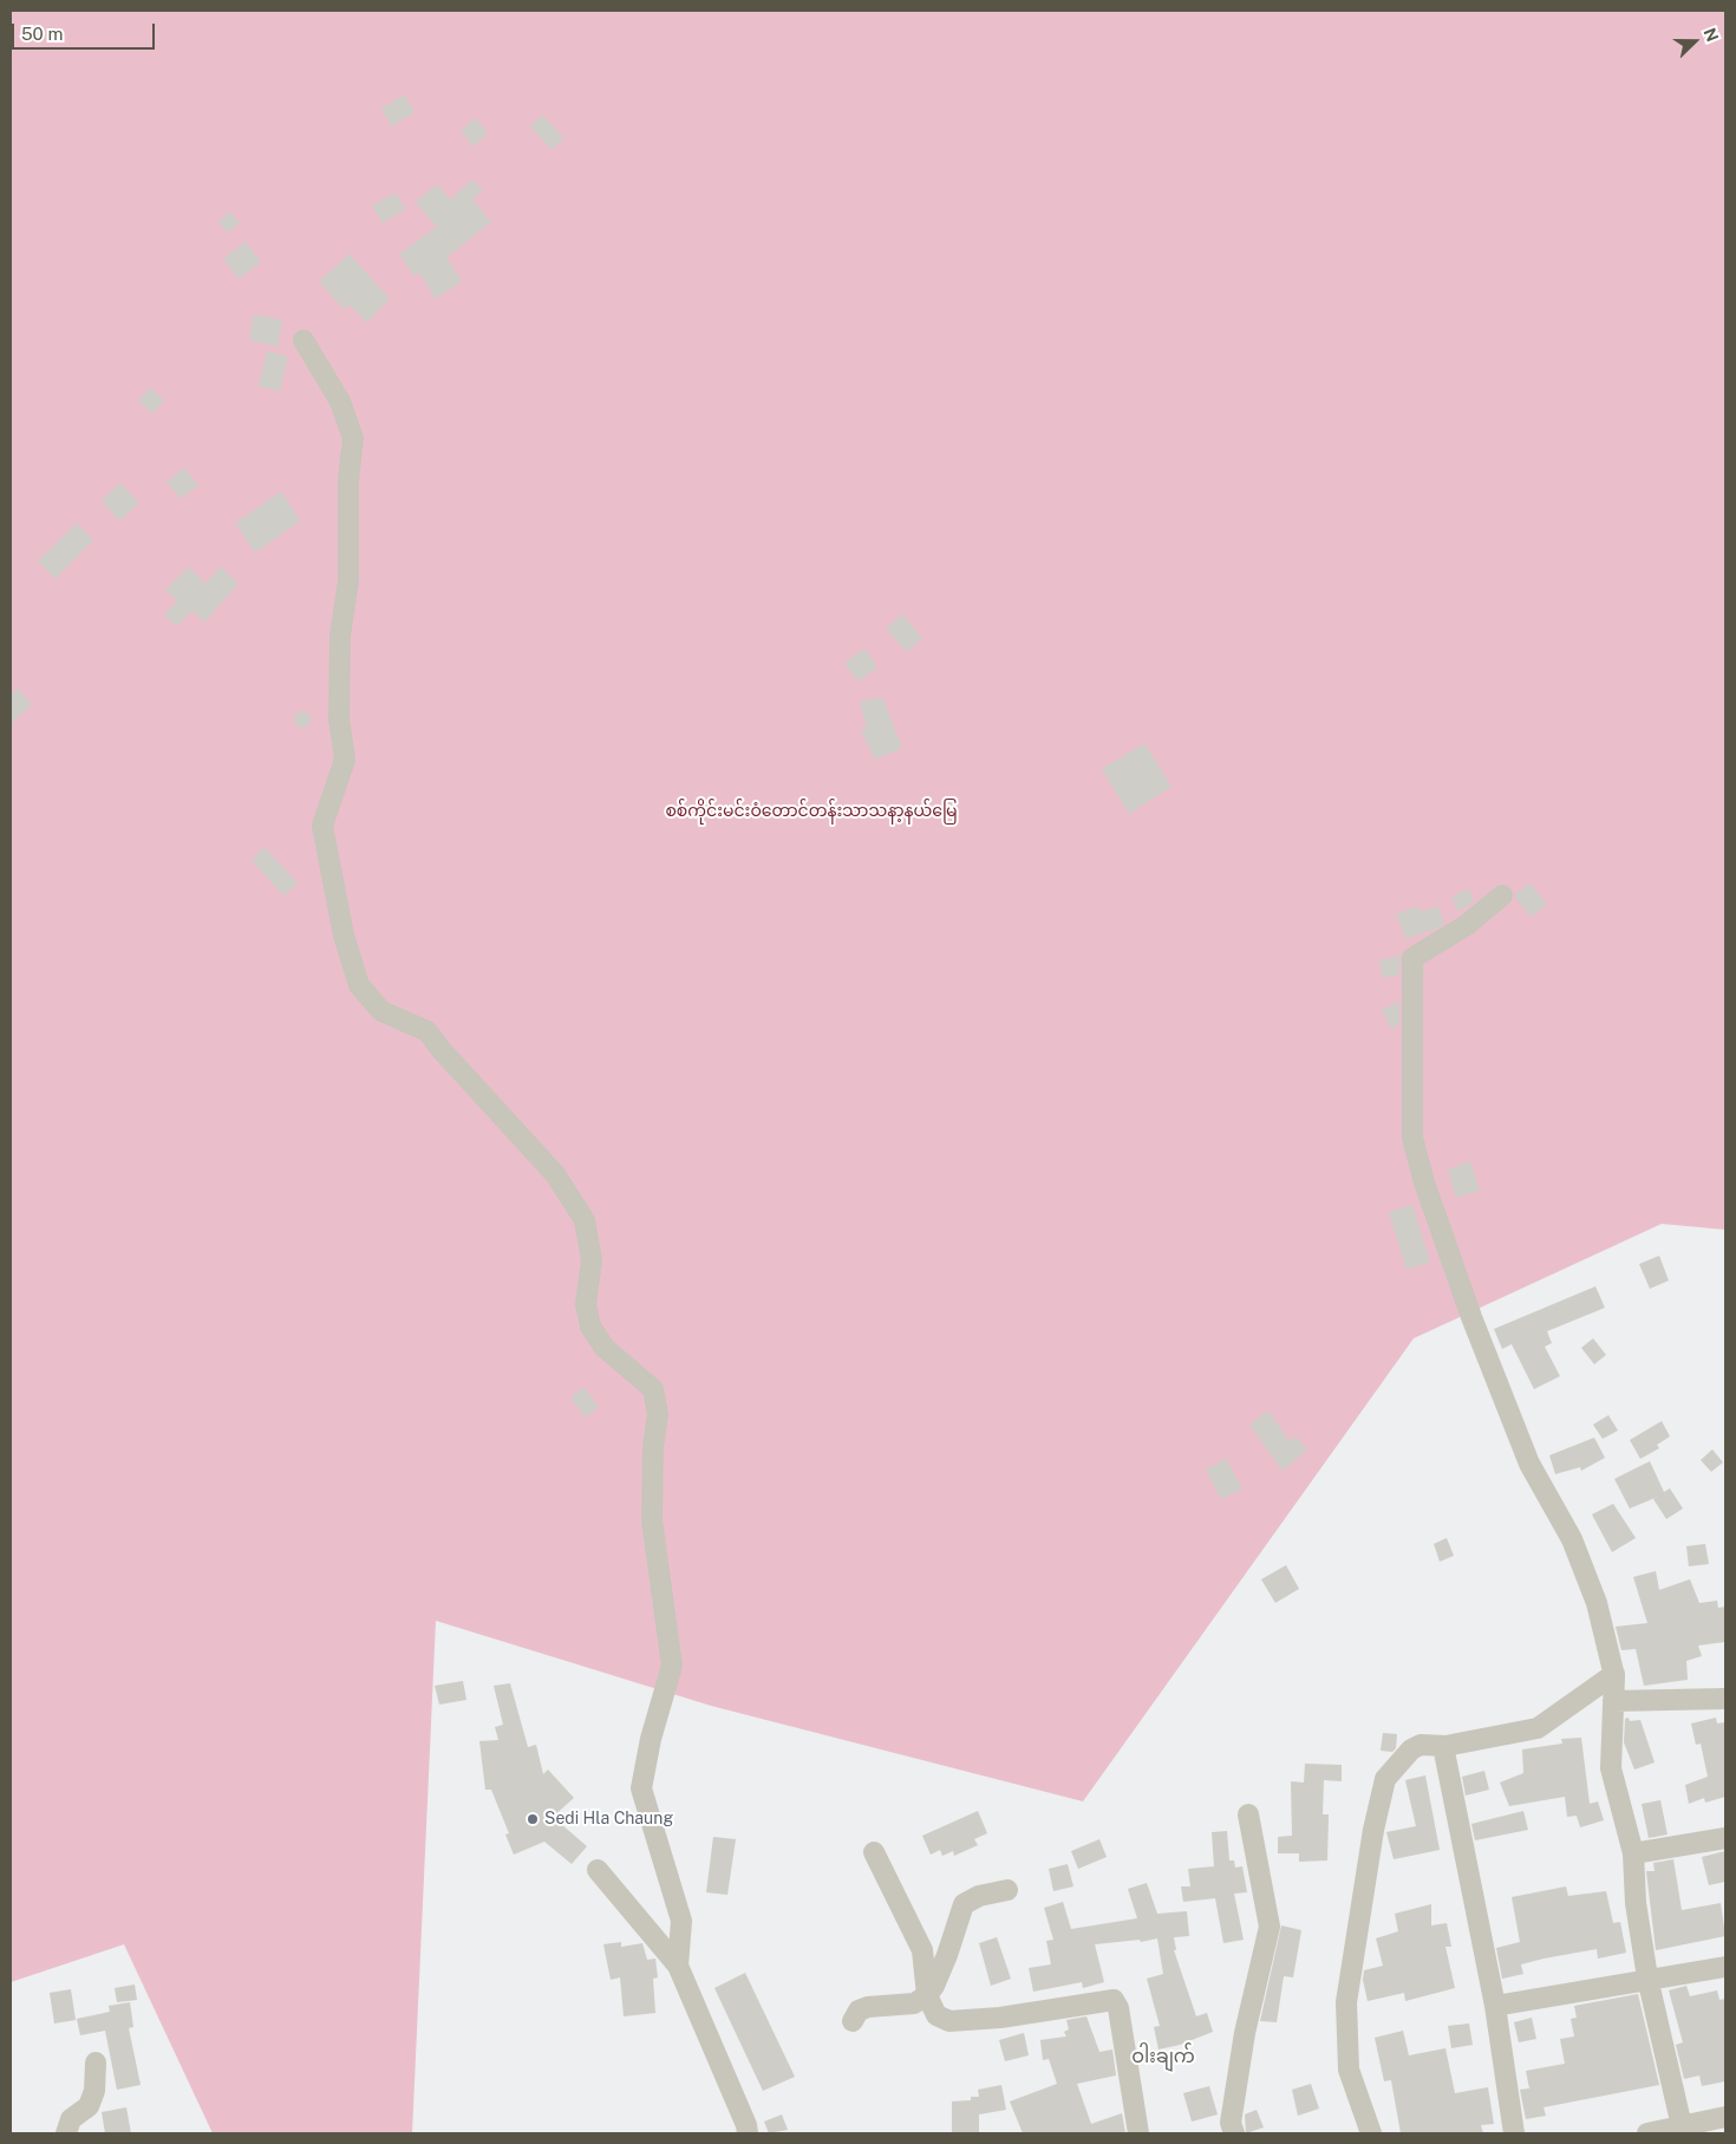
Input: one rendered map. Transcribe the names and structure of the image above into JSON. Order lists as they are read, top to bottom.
{
  "districts": ["ဝါးချက်"],
  "parks": ["စစ်ကိုင်းမင်းဝံတောင်တန်းသာသနာ့နယ်မြေ"],
  "places": ["Sedi Hla Chaung"],
  "scale_bar": "50 m",
  "north": "right"
}
